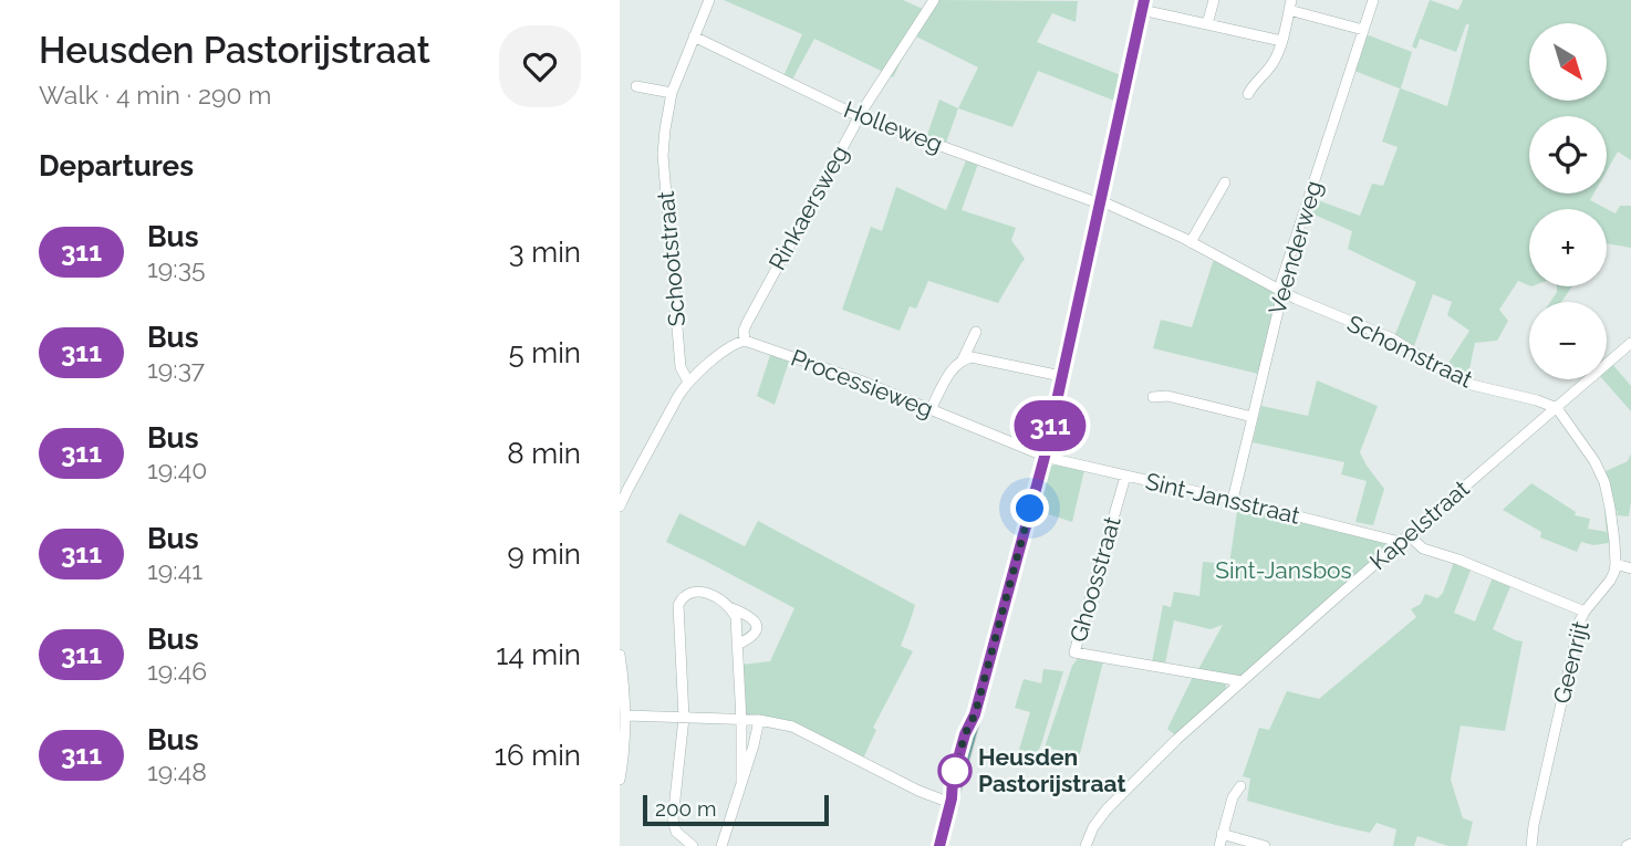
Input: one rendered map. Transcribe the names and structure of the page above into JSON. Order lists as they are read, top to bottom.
{
  "streets": {
    "street": [
      "Holleweg",
      "Rinkaersweg",
      "Veenderweg",
      "Schootstraat",
      "Schomstraat",
      "Processieweg",
      "Sint-Jansstraat",
      "Kapelstraat",
      "Ghoosstraat",
      "Geenrijt"
    ]
  },
  "crossings": [
    ["Holleweg", "Rinkaersweg"],
    ["Holleweg", "Schootstraat"],
    ["Holleweg", "Schomstraat"],
    ["Rinkaersweg", "Processieweg"],
    ["Veenderweg", "Schomstraat"],
    ["Veenderweg", "Sint-Jansstraat"],
    ["Schomstraat", "Kapelstraat"],
    ["Processieweg", "Sint-Jansstraat"],
    ["Sint-Jansstraat", "Kapelstraat"],
    ["Sint-Jansstraat", "Ghoosstraat"],
    ["Sint-Jansstraat", "Geenrijt"],
    ["Kapelstraat", "Ghoosstraat"]
  ],
  "parks": ["Sint-Jansbos"],
  "places": ["Heusden Pastorijstraat"],
  "lines": ["bus line 311"],
  "scale_bar": "200 m",
  "north": "bottom right",
  "page": {
    "heading": [
      ["Heusden Pastorijstraat", "Walk · 4 min · 290 m"],
      "Departures"
    ],
    "on_map": "311",
    "map_buttons": ["+", "−"],
    "list": [
      {
        "mark": "311",
        "name": "Bus",
        "note": "19:35",
        "value": "3 min"
      },
      {
        "mark": "311",
        "name": "Bus",
        "note": "19:37",
        "value": "5 min"
      },
      {
        "mark": "311",
        "name": "Bus",
        "note": "19:40",
        "value": "8 min"
      },
      {
        "mark": "311",
        "name": "Bus",
        "note": "19:41",
        "value": "9 min"
      },
      {
        "mark": "311",
        "name": "Bus",
        "note": "19:46",
        "value": "14 min"
      },
      {
        "mark": "311",
        "name": "Bus",
        "note": "19:48",
        "value": "16 min"
      }
    ],
    "scale": "200 m"
  }
}
